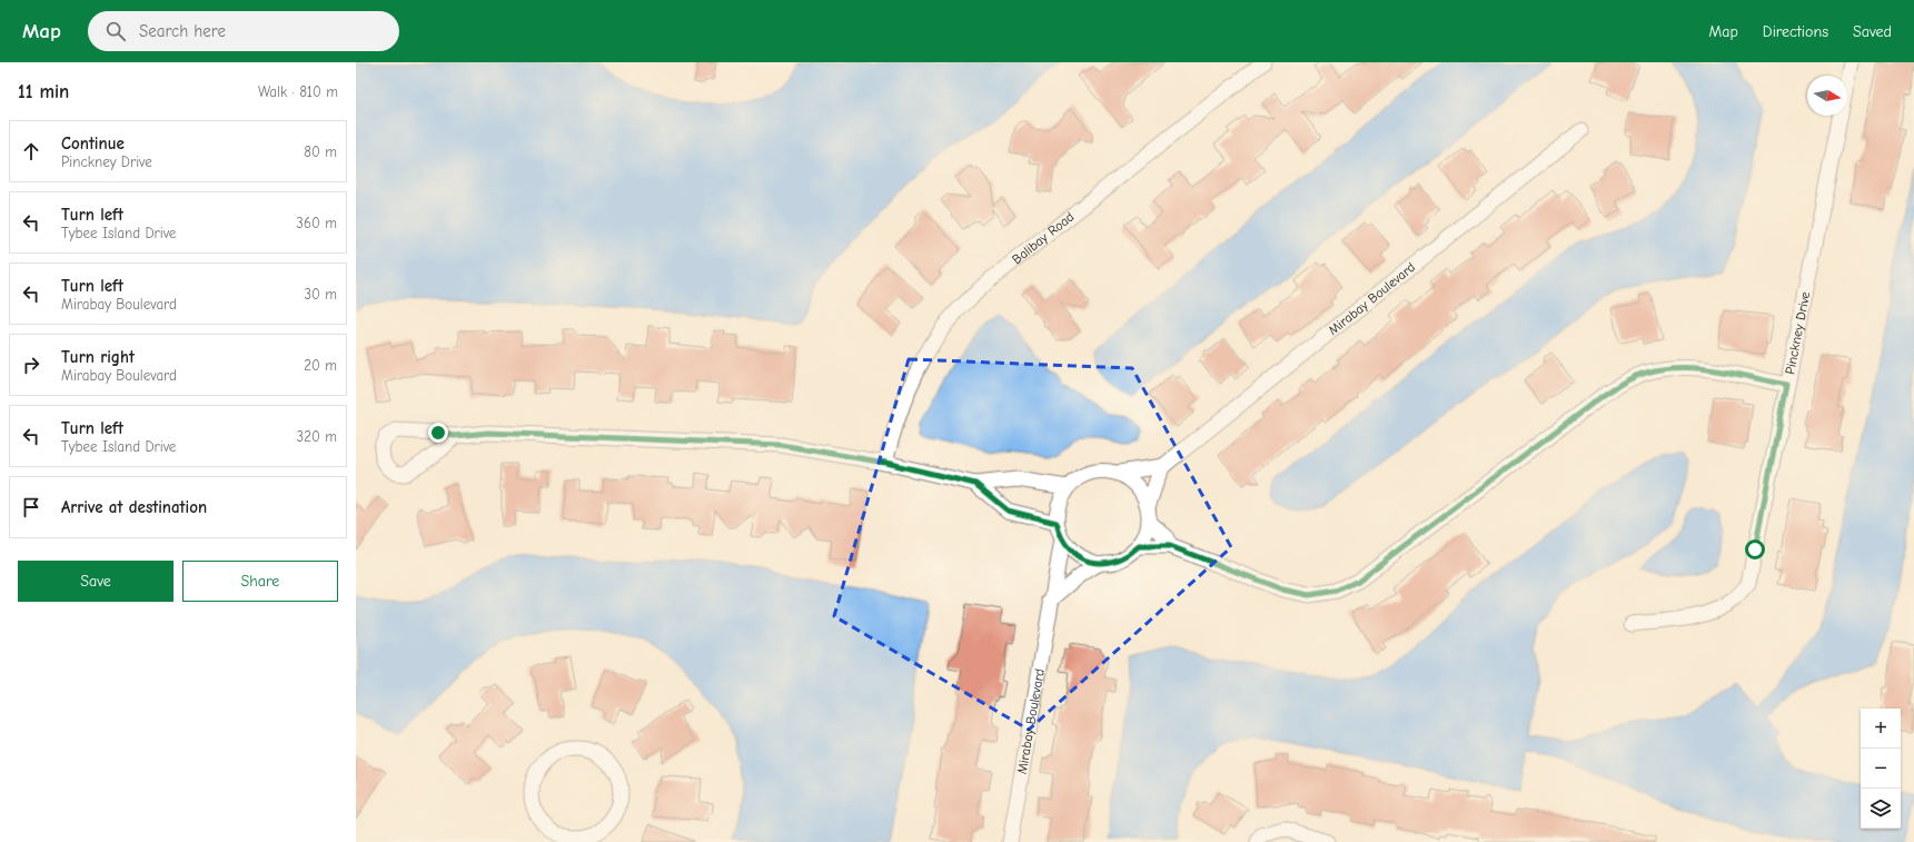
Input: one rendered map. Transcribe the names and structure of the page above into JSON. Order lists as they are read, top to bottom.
{
  "streets": {
    "street": ["Balibay Road", "Mirabay Boulevard", "Pinckney Drive"]
  },
  "north": "right",
  "page": {
    "header": "Map",
    "search": "Search here",
    "nav": ["Map", "Directions", "Saved"],
    "heading": ["11 min", "Walk · 810 m"],
    "list": [
      ["Continue", "Pinckney Drive", "80 m"],
      ["Turn left", "Tybee Island Drive", "360 m"],
      ["Turn left", "Mirabay Boulevard", "30 m"],
      ["Turn right", "Mirabay Boulevard", "20 m"],
      ["Turn left", "Tybee Island Drive", "320 m"],
      "Arrive at destination"
    ],
    "buttons": ["Save", "Share"],
    "map_buttons": ["+", "−"]
  }
}
